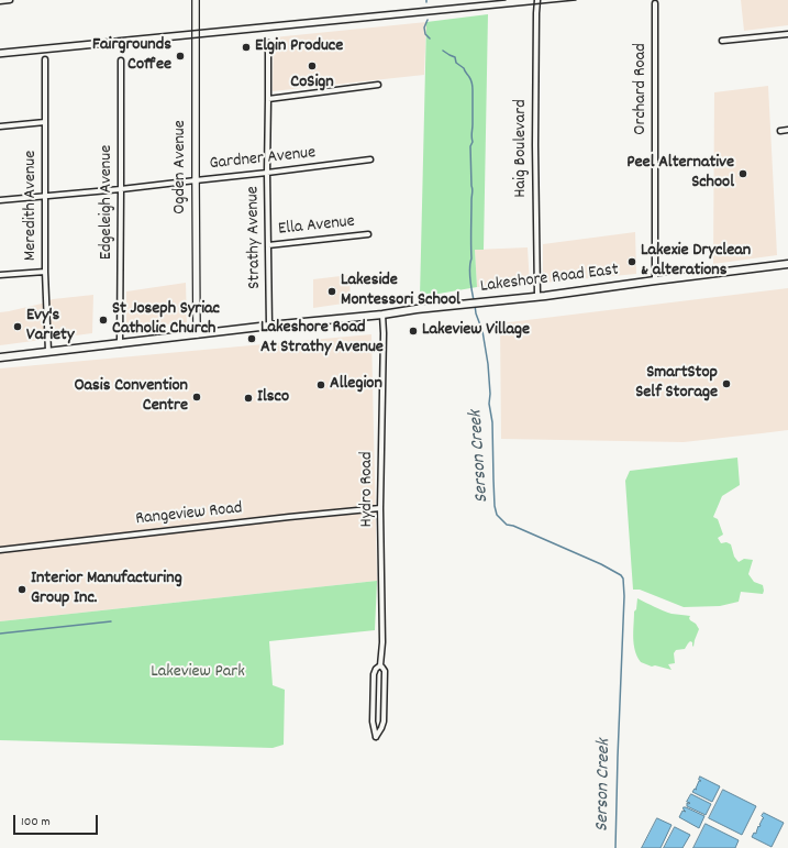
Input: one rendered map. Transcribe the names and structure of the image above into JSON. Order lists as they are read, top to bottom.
{
  "streets": {
    "main road": ["Lakeshore Road East"],
    "street": [
      "Orchard Road",
      "Haig Boulevard",
      "Gardner Avenue",
      "Ogden Avenue",
      "Edgeleigh Avenue",
      "Meredith Avenue",
      "Ella Avenue",
      "Strathy Avenue",
      "Hydro Road",
      "Rangeview Road"
    ]
  },
  "crossings": [
    ["Orchard Road", "Lakeshore Road East"],
    ["Haig Boulevard", "Lakeshore Road East"],
    ["Gardner Avenue", "Ogden Avenue"],
    ["Gardner Avenue", "Edgeleigh Avenue"],
    ["Gardner Avenue", "Meredith Avenue"],
    ["Gardner Avenue", "Strathy Avenue"],
    ["Ogden Avenue", "Lakeshore Road East"],
    ["Edgeleigh Avenue", "Lakeshore Road East"],
    ["Meredith Avenue", "Lakeshore Road East"],
    ["Ella Avenue", "Strathy Avenue"],
    ["Strathy Avenue", "Lakeshore Road East"],
    ["Lakeshore Road East", "Hydro Road"],
    ["Hydro Road", "Rangeview Road"]
  ],
  "water": ["Serson Creek"],
  "parks": ["Lakeview Park"],
  "places": [
    "Elgin Produce",
    "Fairgrounds Coffee",
    "CoSign",
    "Peel Alternative School",
    "Lakexie Dryclean & alterations",
    "Lakeside Montessori School",
    "St Joseph Syriac Catholic Church",
    "Evy's Variety",
    "Lakeview Village",
    "Lakeshore Road At Strathy Avenue",
    "SmartStop Self Storage",
    "Allegion",
    "Oasis Convention Centre",
    "Ilsco",
    "Interior Manufacturing Group Inc."
  ],
  "scale_bar": "100 m"
}
